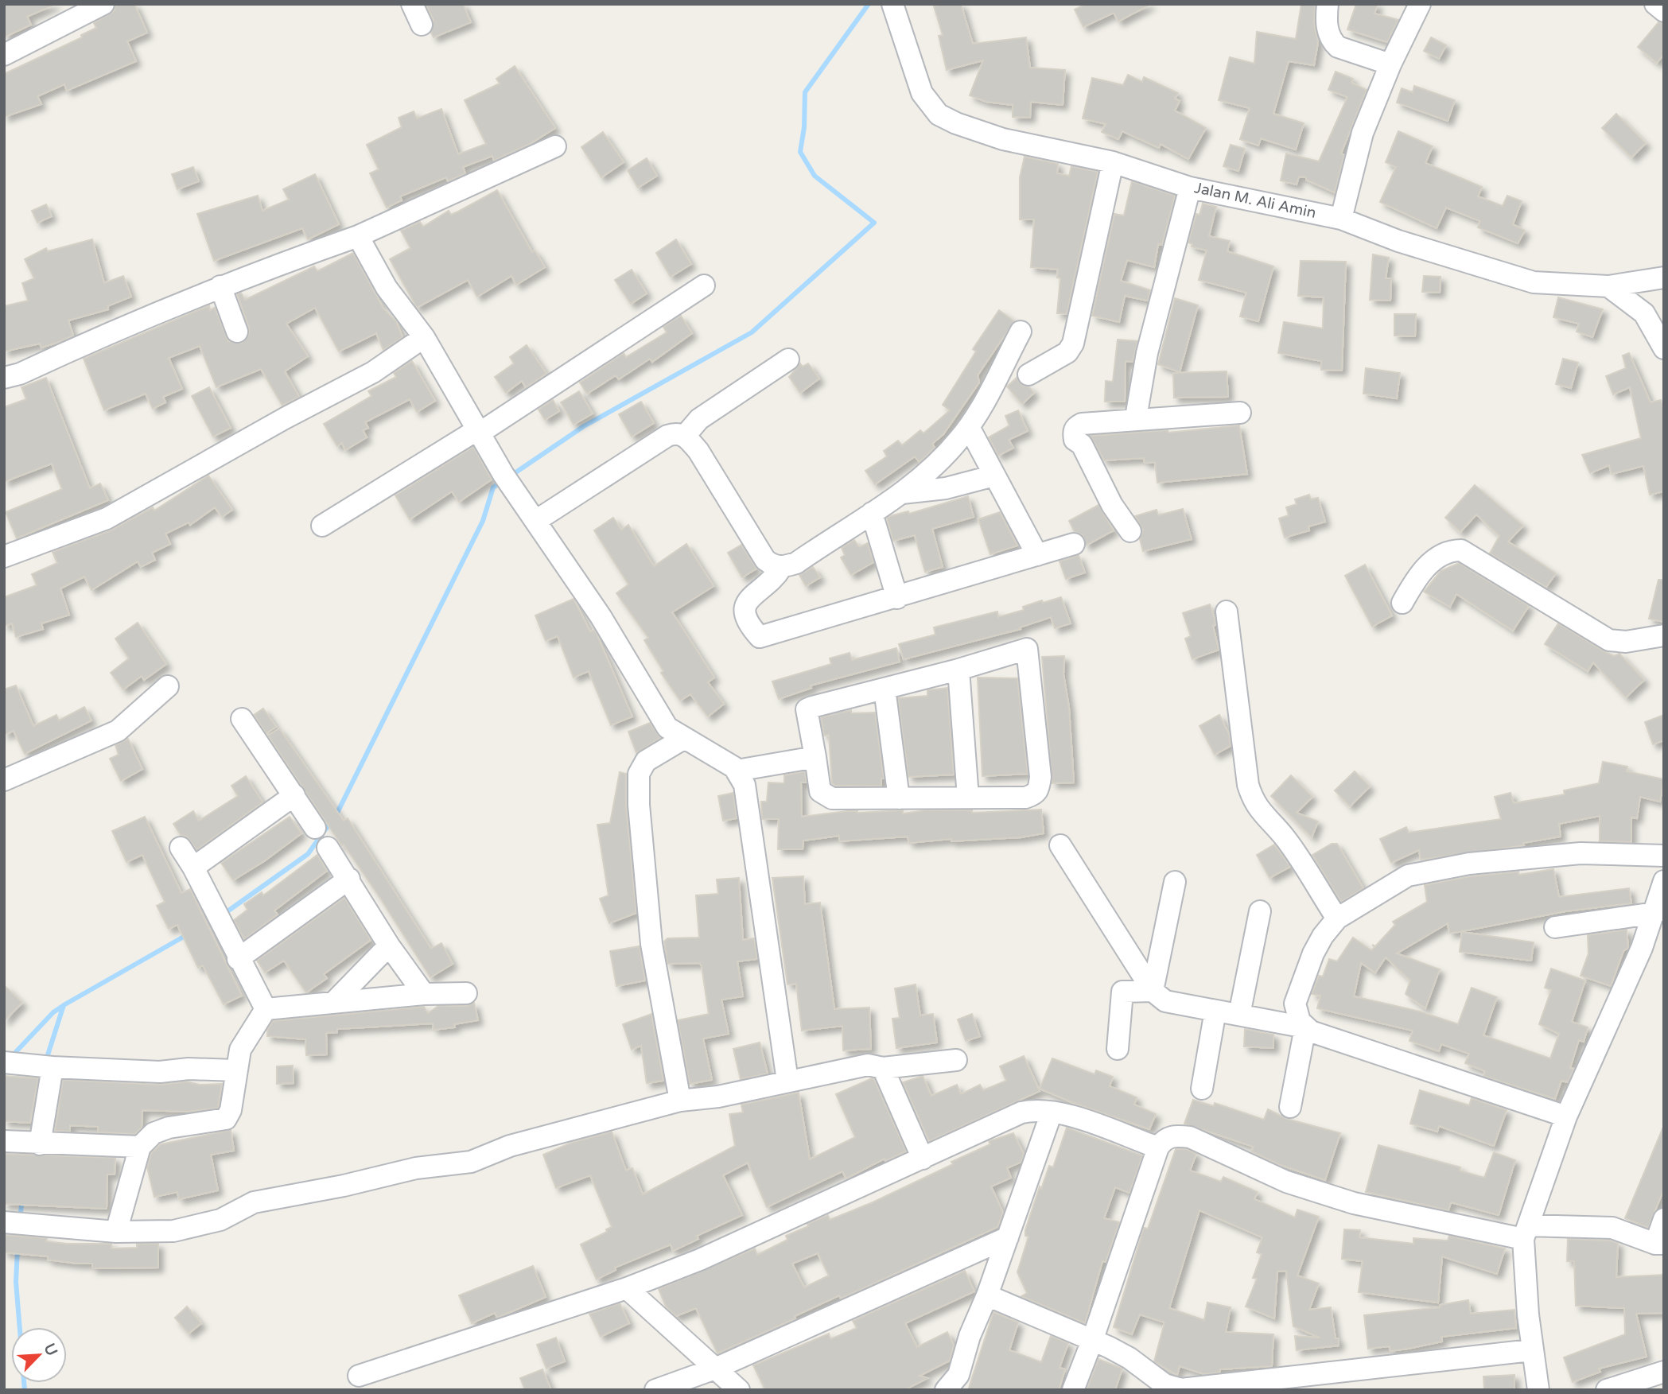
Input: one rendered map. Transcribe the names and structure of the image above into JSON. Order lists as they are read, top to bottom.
{
  "streets": {
    "street": ["Jalan M. Ali Amin"]
  },
  "north": "top right"
}
